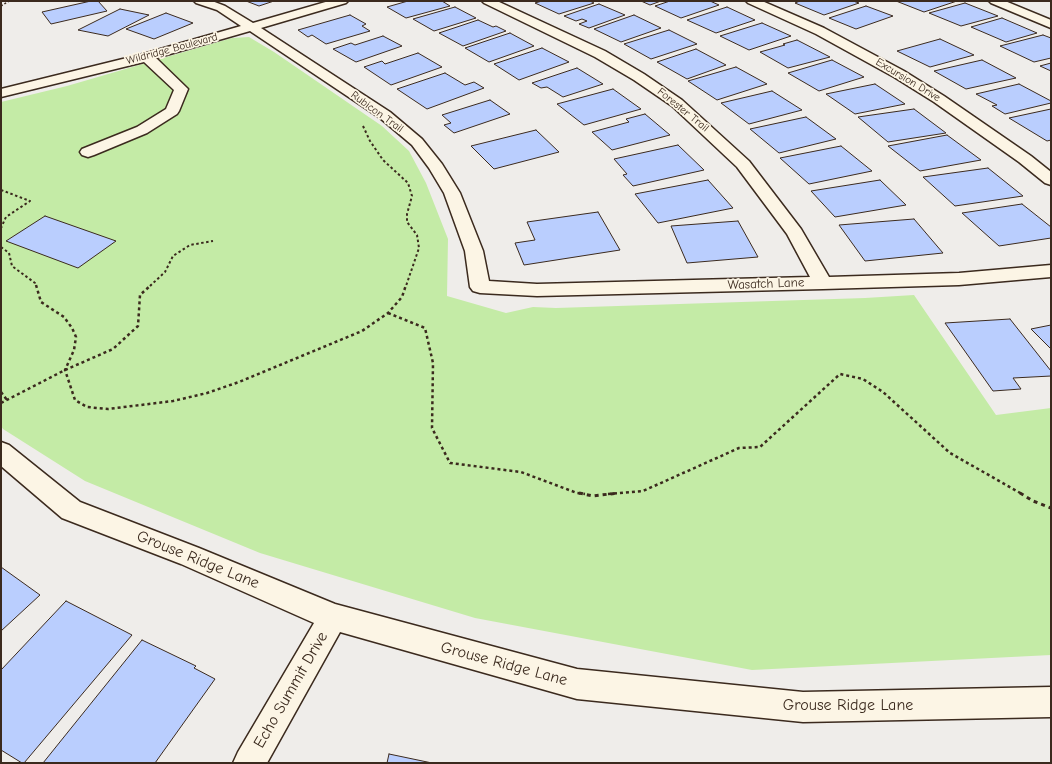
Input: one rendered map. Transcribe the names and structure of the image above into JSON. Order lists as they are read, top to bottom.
{
  "streets": {
    "street": [
      "Wildridge Boulevard",
      "Excursion Drive",
      "Forester Trail",
      "Rubicon Trail",
      "Wasatch Lane",
      "Grouse Ridge Lane",
      "Echo Summit Drive"
    ]
  },
  "crossings": [
    ["Wildridge Boulevard", "Rubicon Trail"],
    ["Forester Trail", "Wasatch Lane"],
    ["Rubicon Trail", "Wasatch Lane"],
    ["Grouse Ridge Lane", "Echo Summit Drive"]
  ]
}
